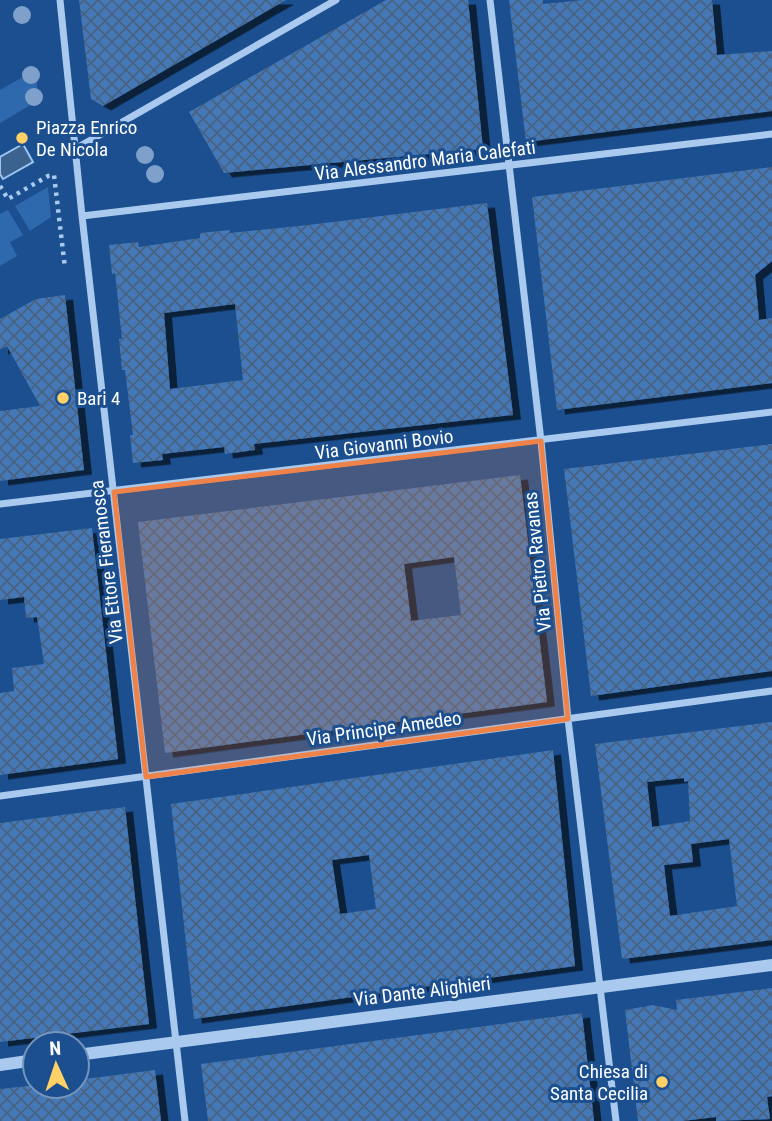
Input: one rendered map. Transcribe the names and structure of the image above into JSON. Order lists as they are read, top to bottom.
{
  "streets": {
    "street": [
      "Via Alessandro Maria Calefati",
      "Via Giovanni Bovio",
      "Via Ettore Fieramosca",
      "Via Pietro Ravanas",
      "Via Principe Amedeo",
      "Via Dante Alighieri"
    ]
  },
  "crossings": [
    ["Via Alessandro Maria Calefati", "Via Ettore Fieramosca"],
    ["Via Alessandro Maria Calefati", "Via Pietro Ravanas"],
    ["Via Giovanni Bovio", "Via Ettore Fieramosca"],
    ["Via Giovanni Bovio", "Via Pietro Ravanas"],
    ["Via Ettore Fieramosca", "Via Principe Amedeo"],
    ["Via Ettore Fieramosca", "Via Dante Alighieri"],
    ["Via Pietro Ravanas", "Via Principe Amedeo"],
    ["Via Pietro Ravanas", "Via Dante Alighieri"]
  ],
  "places": ["Piazza Enrico De Nicola", "Bari 4", "Chiesa di Santa Cecilia"],
  "north": "top"
}
